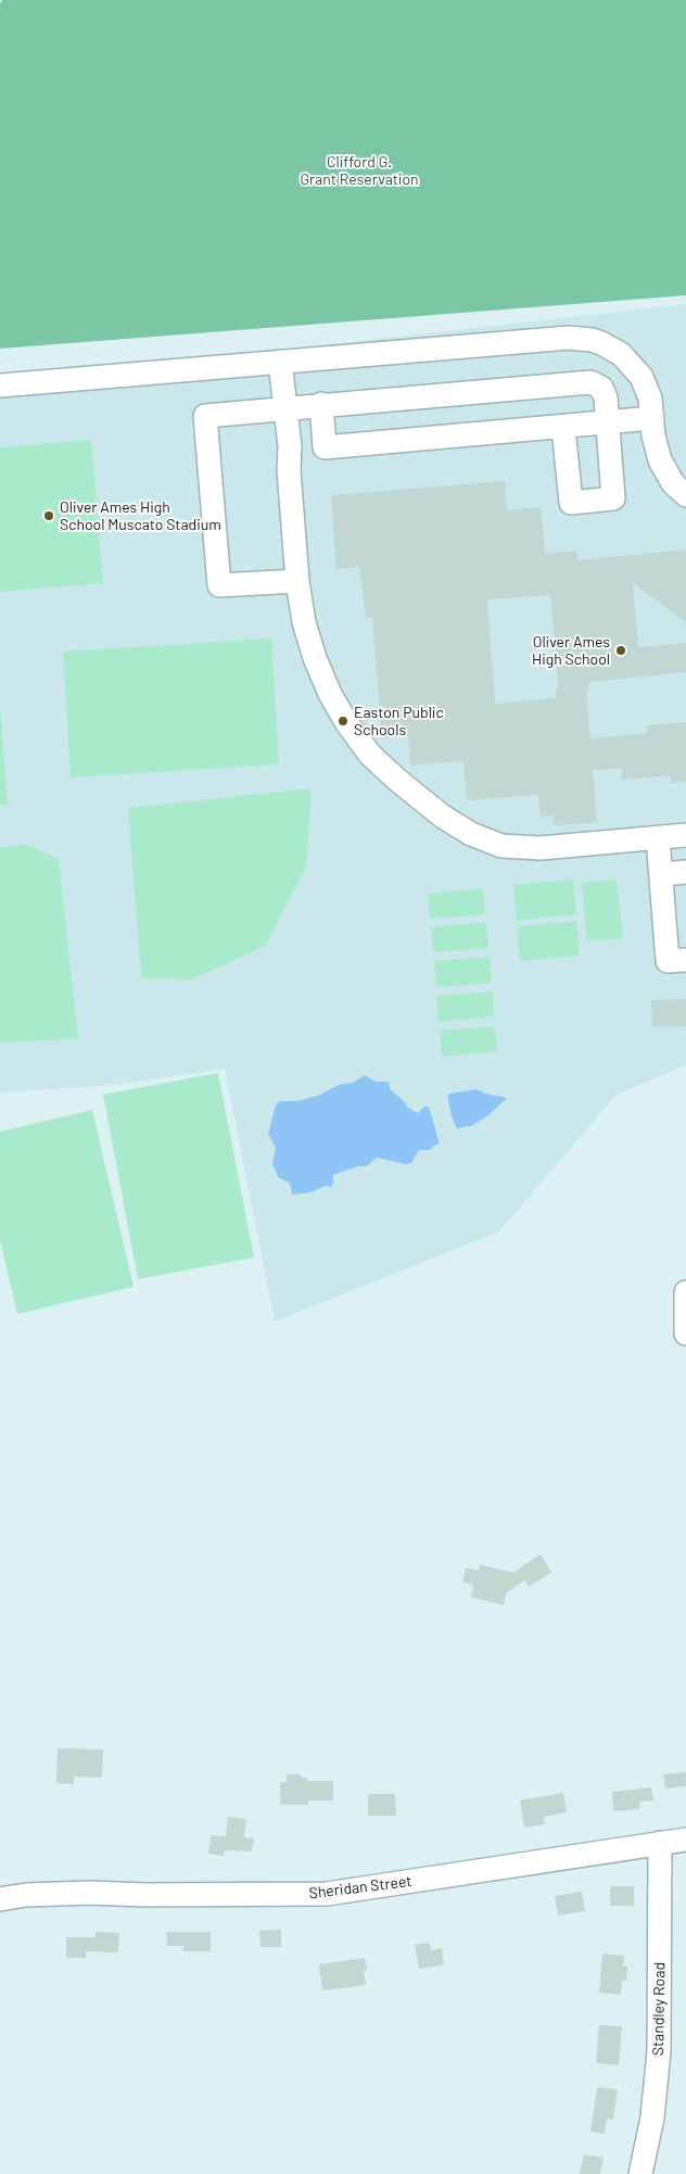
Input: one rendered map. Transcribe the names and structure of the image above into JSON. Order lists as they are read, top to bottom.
{
  "streets": {
    "street": ["Sheridan Street", "Standley Road"]
  },
  "crossings": [
    ["Sheridan Street", "Standley Road"]
  ],
  "parks": ["Clifford G. Grant Reservation"],
  "places": ["Oliver Ames High School Muscato Stadium", "Oliver Ames High School", "Easton Public Schools"]
}
